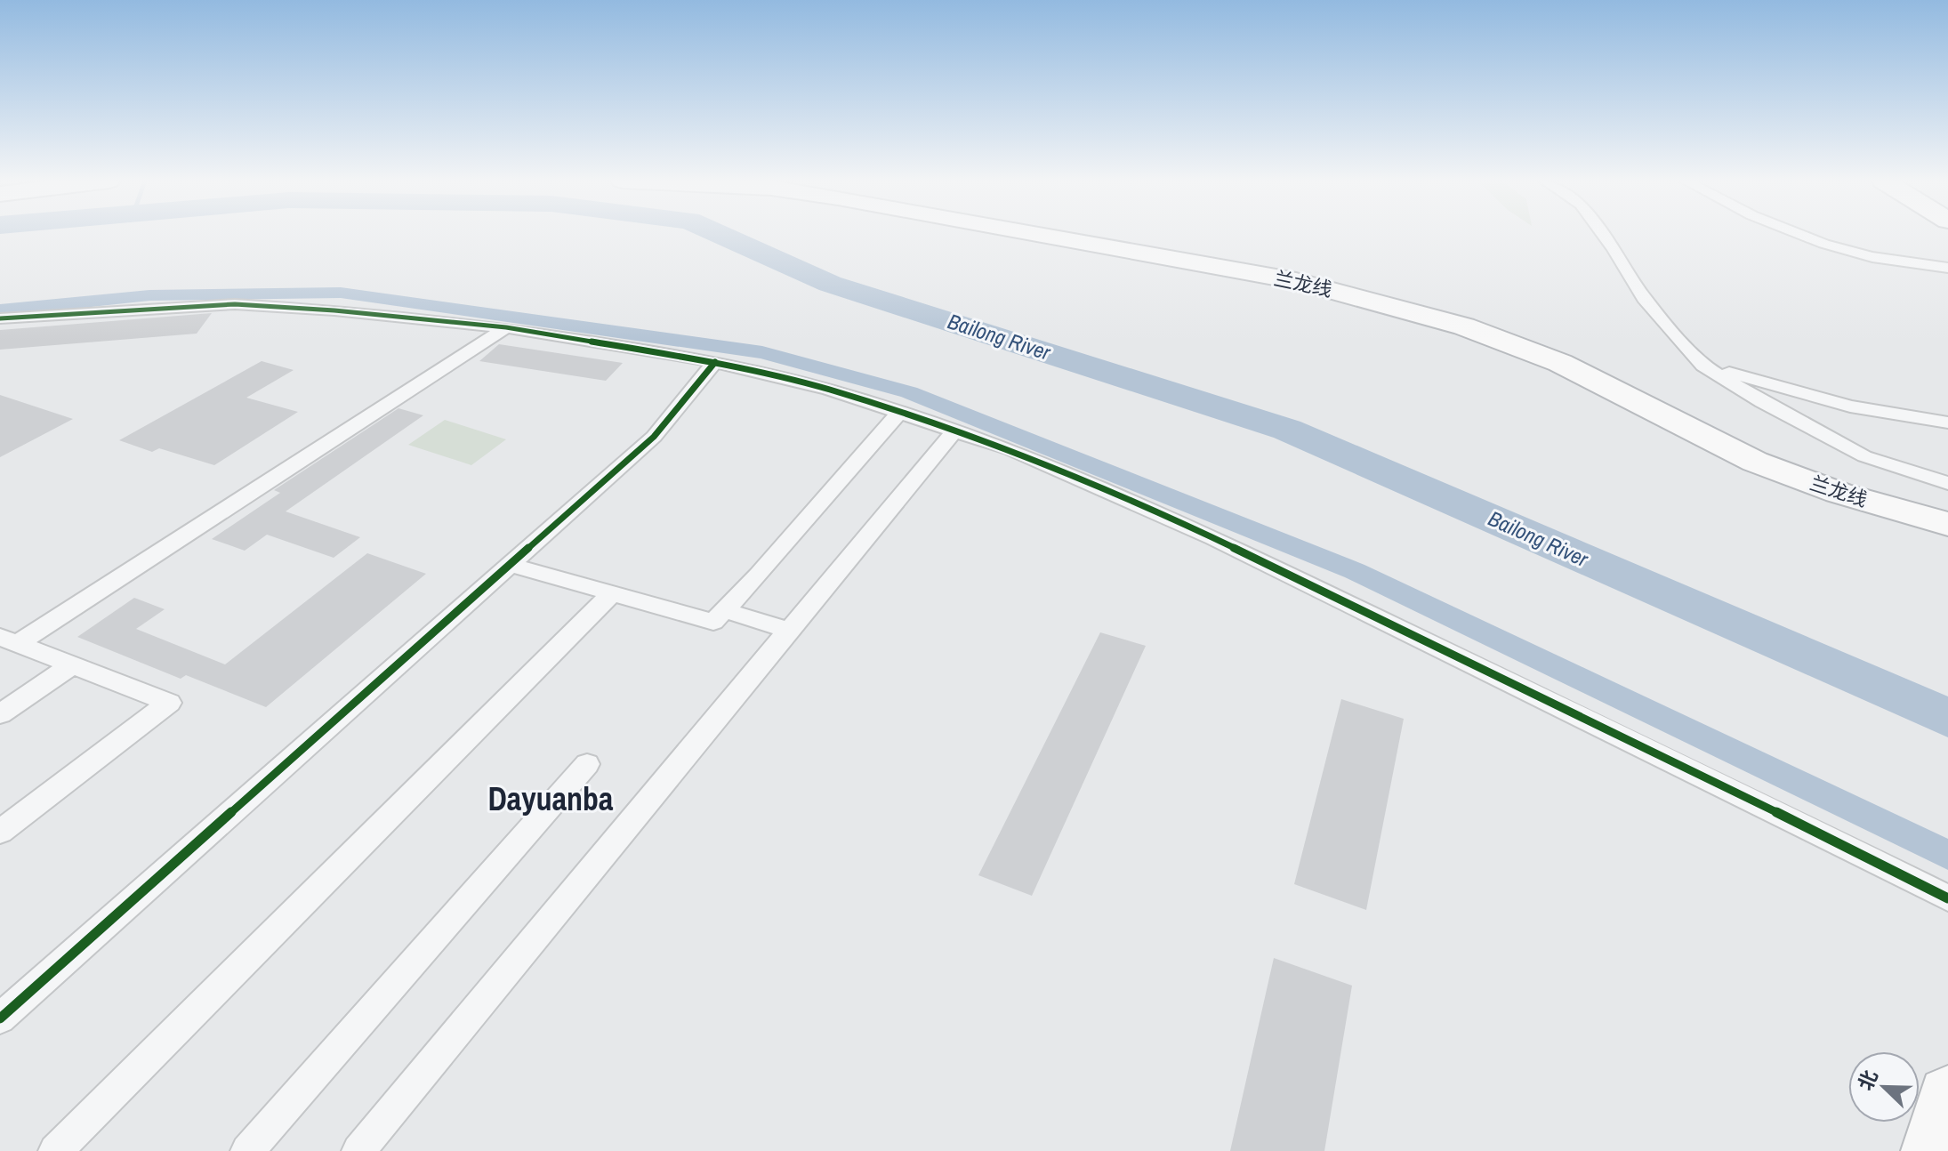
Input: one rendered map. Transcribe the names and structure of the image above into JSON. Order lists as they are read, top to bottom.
{
  "streets": {
    "highway": ["兰龙线"]
  },
  "districts": ["Dayuanba"],
  "water": ["Bailong River"],
  "north": "top left"
}
